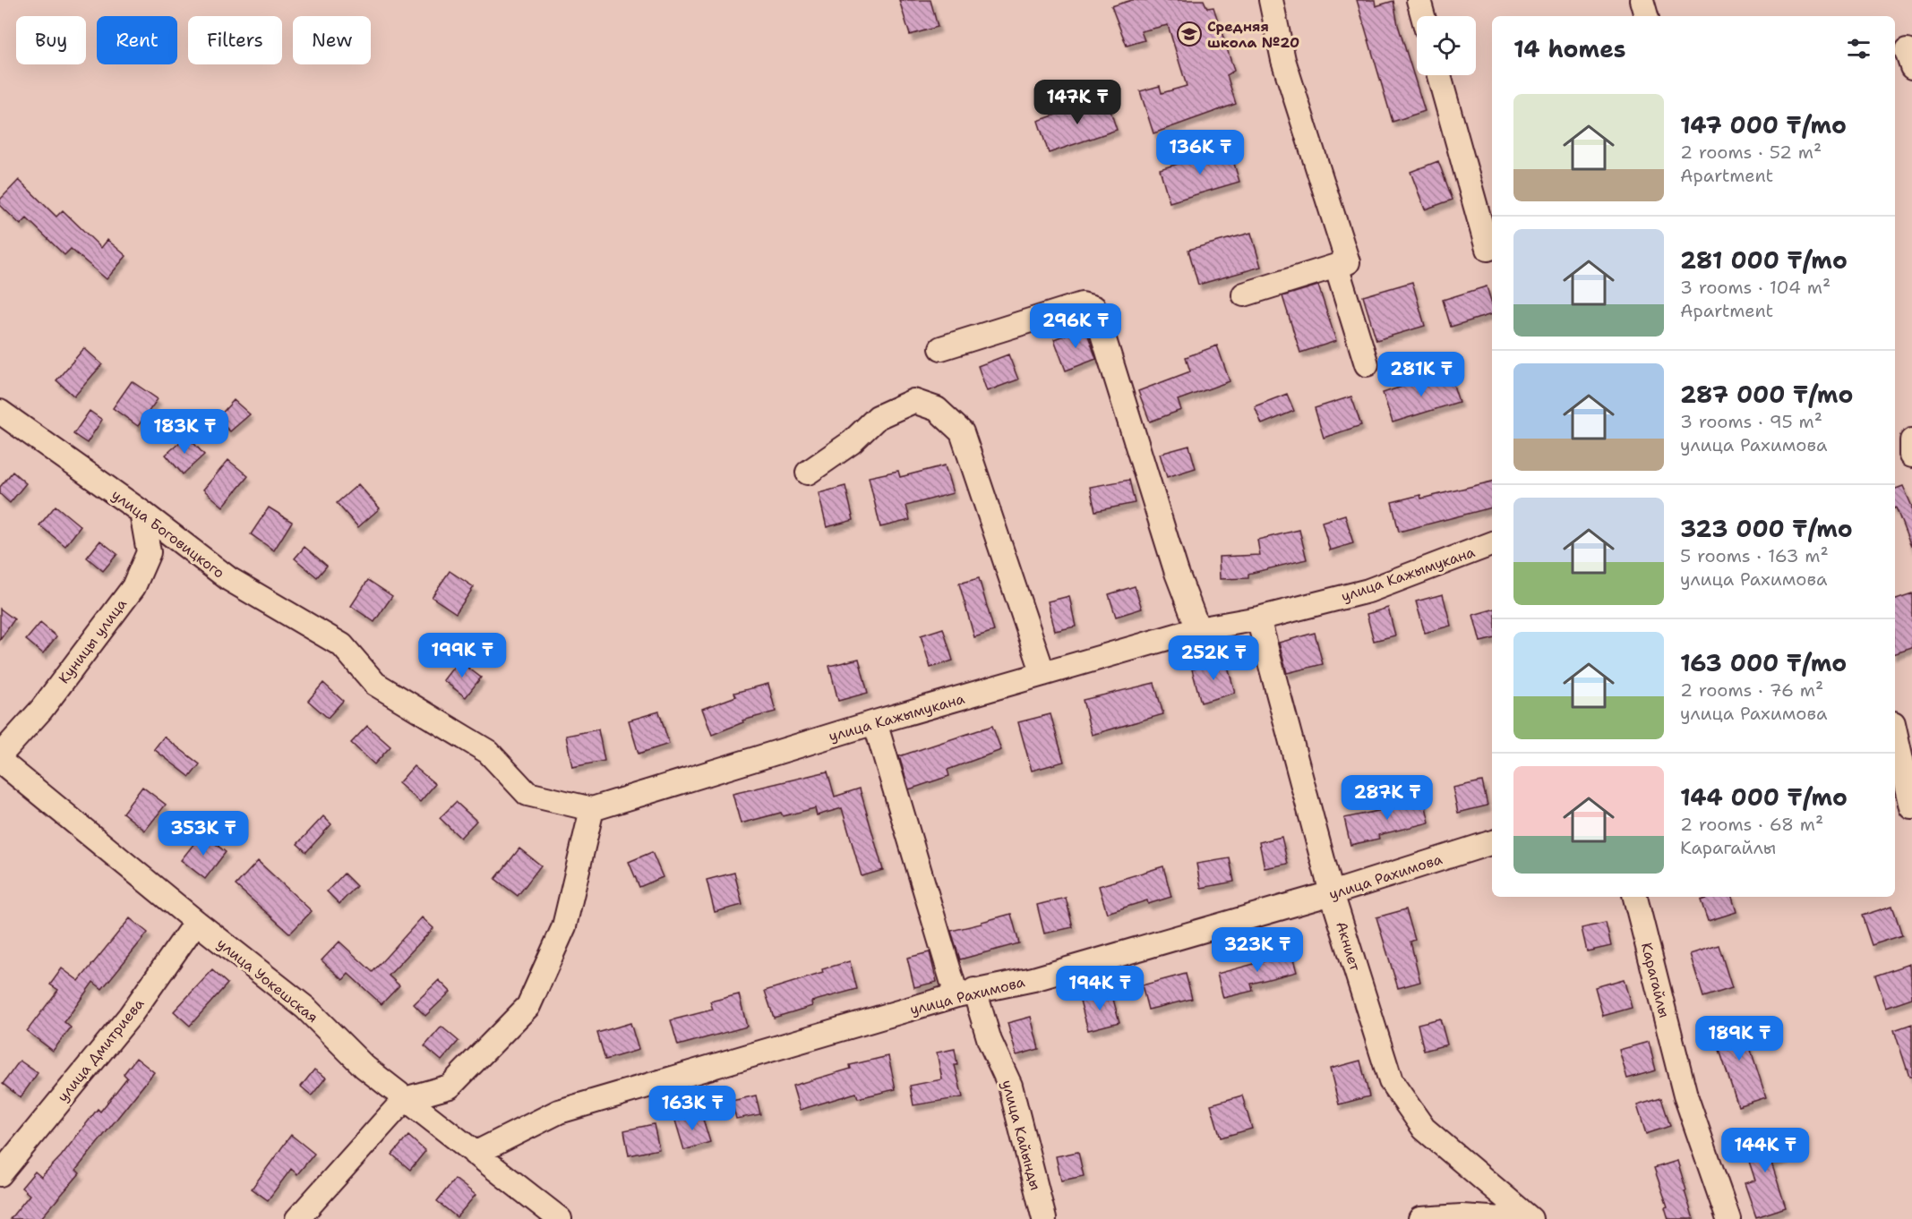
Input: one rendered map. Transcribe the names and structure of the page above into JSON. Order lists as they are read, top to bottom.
{
  "streets": {
    "street": [
      "улица Боговицкого",
      "улица Кажымукана",
      "Куницы улица",
      "улица Рахимова",
      "Акниет",
      "улица Уокешская",
      "Карагайлы",
      "улица Дмитриева",
      "улица Кайынды"
    ]
  },
  "crossings": [
    ["улица Боговицкого", "улица Кажымукана"],
    ["улица Боговицкого", "Куницы улица"],
    ["улица Кажымукана", "Акниет"],
    ["улица Кажымукана", "улица Кайынды"],
    ["улица Рахимова", "Акниет"],
    ["улица Рахимова", "улица Уокешская"],
    ["улица Рахимова", "улица Кайынды"],
    ["улица Уокешская", "улица Дмитриева"]
  ],
  "places": {
    "school or university": ["Средняя школа №20"]
  },
  "page": {
    "chip": [
      "Buy",
      "Rent",
      "Filters",
      "New"
    ],
    "heading": "14 homes",
    "price": [
      "147K ₸",
      "136K ₸",
      "296K ₸",
      "281K ₸",
      "183K ₸",
      "199K ₸",
      "252K ₸",
      "287K ₸",
      "353K ₸",
      "323K ₸",
      "194K ₸",
      "189K ₸",
      "163K ₸",
      "144K ₸"
    ],
    "list": [
      {
        "name": "147 000 ₸/mo",
        "note": "2 rooms · 52 m² · Apartment"
      },
      {
        "name": "281 000 ₸/mo",
        "note": "3 rooms · 104 m² · Apartment"
      },
      {
        "name": "287 000 ₸/mo",
        "note": "3 rooms · 95 m² · улица Рахимова"
      },
      {
        "name": "323 000 ₸/mo",
        "note": "5 rooms · 163 m² · улица Рахимова"
      },
      {
        "name": "163 000 ₸/mo",
        "note": "2 rooms · 76 m² · улица Рахимова"
      },
      {
        "name": "144 000 ₸/mo",
        "note": "2 rooms · 68 m² · Карагайлы"
      }
    ]
  }
}
